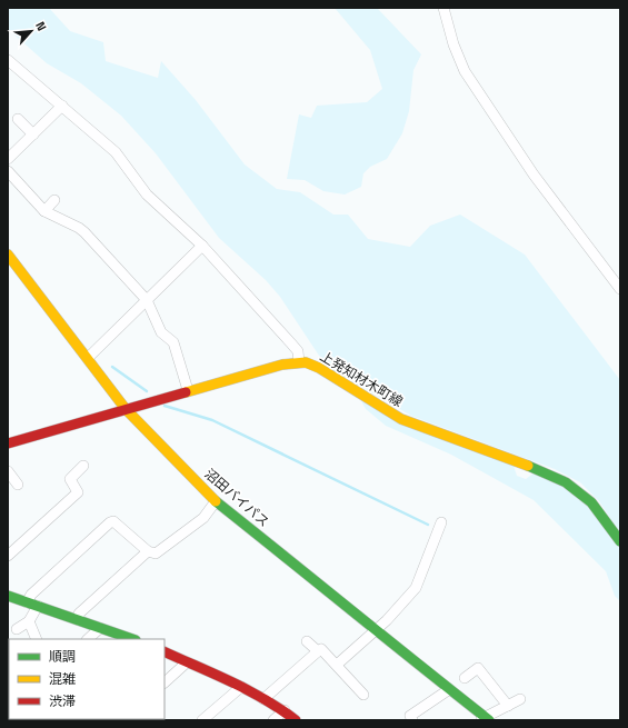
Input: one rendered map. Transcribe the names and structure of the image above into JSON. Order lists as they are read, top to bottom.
{
  "streets": {
    "street": ["上発知材木町線", "沼田バイパス"]
  },
  "crossings": [
    ["上発知材木町線", "沼田バイパス"]
  ],
  "legend": ["順調", "混雑", "渋滞"],
  "north": "top right"
}
